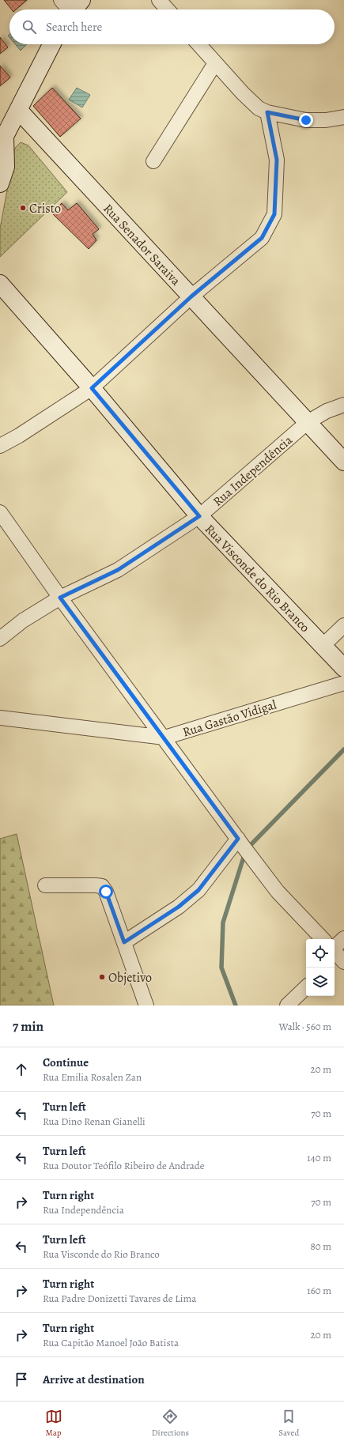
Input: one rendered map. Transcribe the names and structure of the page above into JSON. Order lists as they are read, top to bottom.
{
  "streets": {
    "main road": ["Rua Senador Saraiva", "Rua Visconde do Rio Branco"],
    "street": ["Rua Independência", "Rua Gastão Vidigal"]
  },
  "crossings": [
    ["Rua Senador Saraiva", "Rua Independência"],
    ["Rua Independência", "Rua Visconde do Rio Branco"]
  ],
  "places": ["Cristo", "Objetivo"],
  "page": {
    "search": "Search here",
    "heading": ["7 min", "Walk · 560 m"],
    "list": [
      ["Continue", "Rua Emilia Rosalen Zan", "20 m"],
      ["Turn left", "Rua Dino Renan Gianelli", "70 m"],
      ["Turn left", "Rua Doutor Teófilo Ribeiro de Andrade", "140 m"],
      ["Turn right", "Rua Independência", "70 m"],
      ["Turn left", "Rua Visconde do Rio Branco", "80 m"],
      ["Turn right", "Rua Padre Donizetti Tavares de Lima", "160 m"],
      ["Turn right", "Rua Capitão Manoel João Batista", "20 m"],
      "Arrive at destination"
    ],
    "nav": ["Map", "Directions", "Saved"]
  }
}
